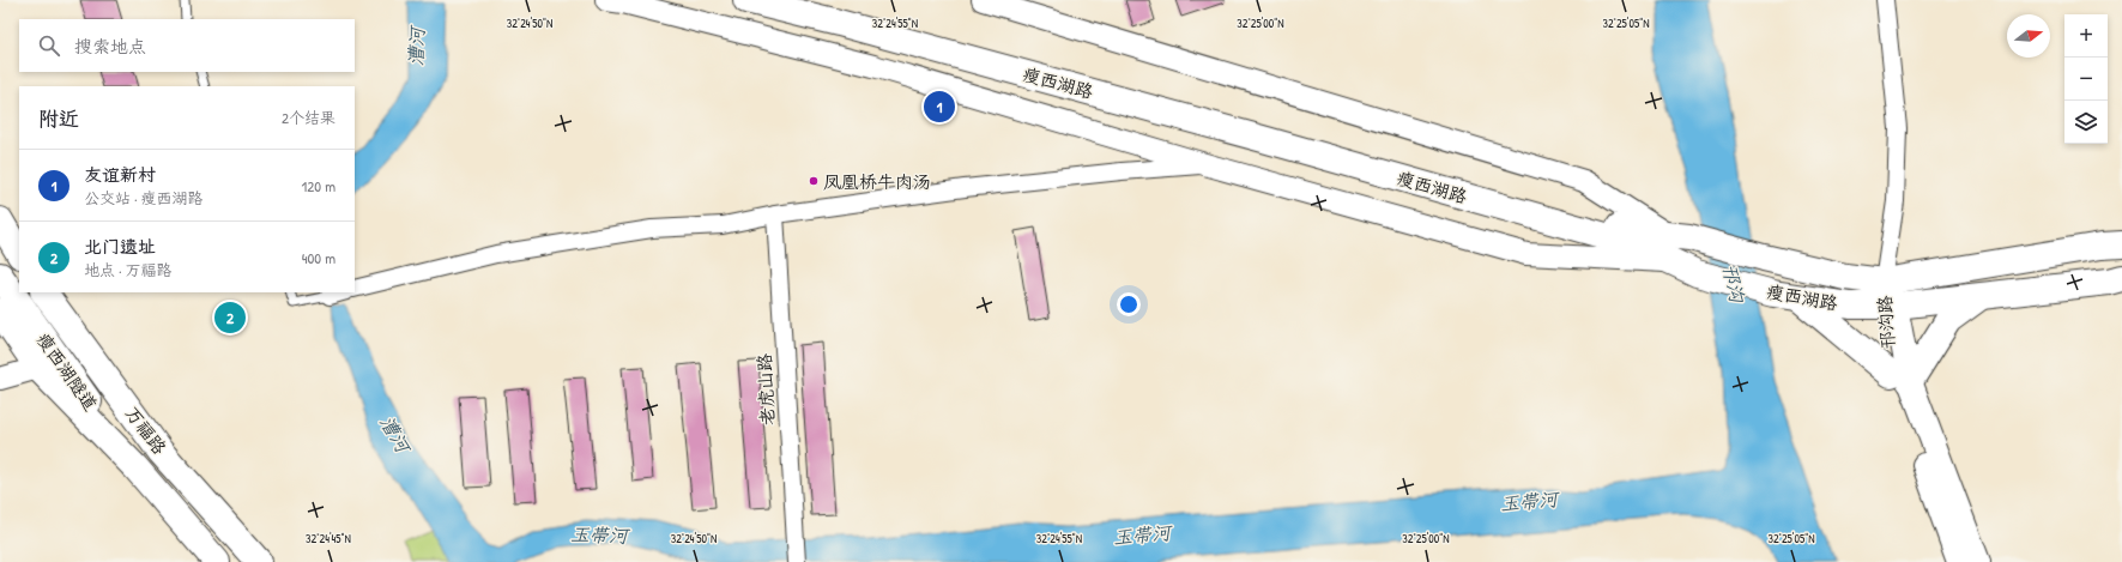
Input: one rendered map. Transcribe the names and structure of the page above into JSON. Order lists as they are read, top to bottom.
{
  "streets": {
    "main road": [
      "瘦西湖路",
      "邗沟路",
      "瘦西湖隧道",
      "万福路"
    ],
    "street": ["老虎山路"]
  },
  "crossings": [
    ["瘦西湖路", "邗沟路"],
    ["瘦西湖隧道", "万福路"]
  ],
  "water": ["漕河", "邗沟", "玉带河"],
  "places": ["凤凰桥牛肉汤"],
  "north": "right",
  "page": {
    "map_buttons": ["+", "−"],
    "search": "搜索地点",
    "heading": ["附近", "2个结果"],
    "pins": ["1", "2"],
    "list": [
      {
        "mark": "1",
        "name": "友谊新村",
        "note": "公交站 · 瘦西湖路",
        "value": "120 m"
      },
      {
        "mark": "2",
        "name": "北门遗址",
        "note": "地点 · 万福路",
        "value": "400 m"
      }
    ]
  },
  "coordinates": [
    "32°24'50\"N",
    "32°24'55\"N",
    "32°25'00\"N",
    "32°25'05\"N",
    "32°24'45\"N"
  ]
}
